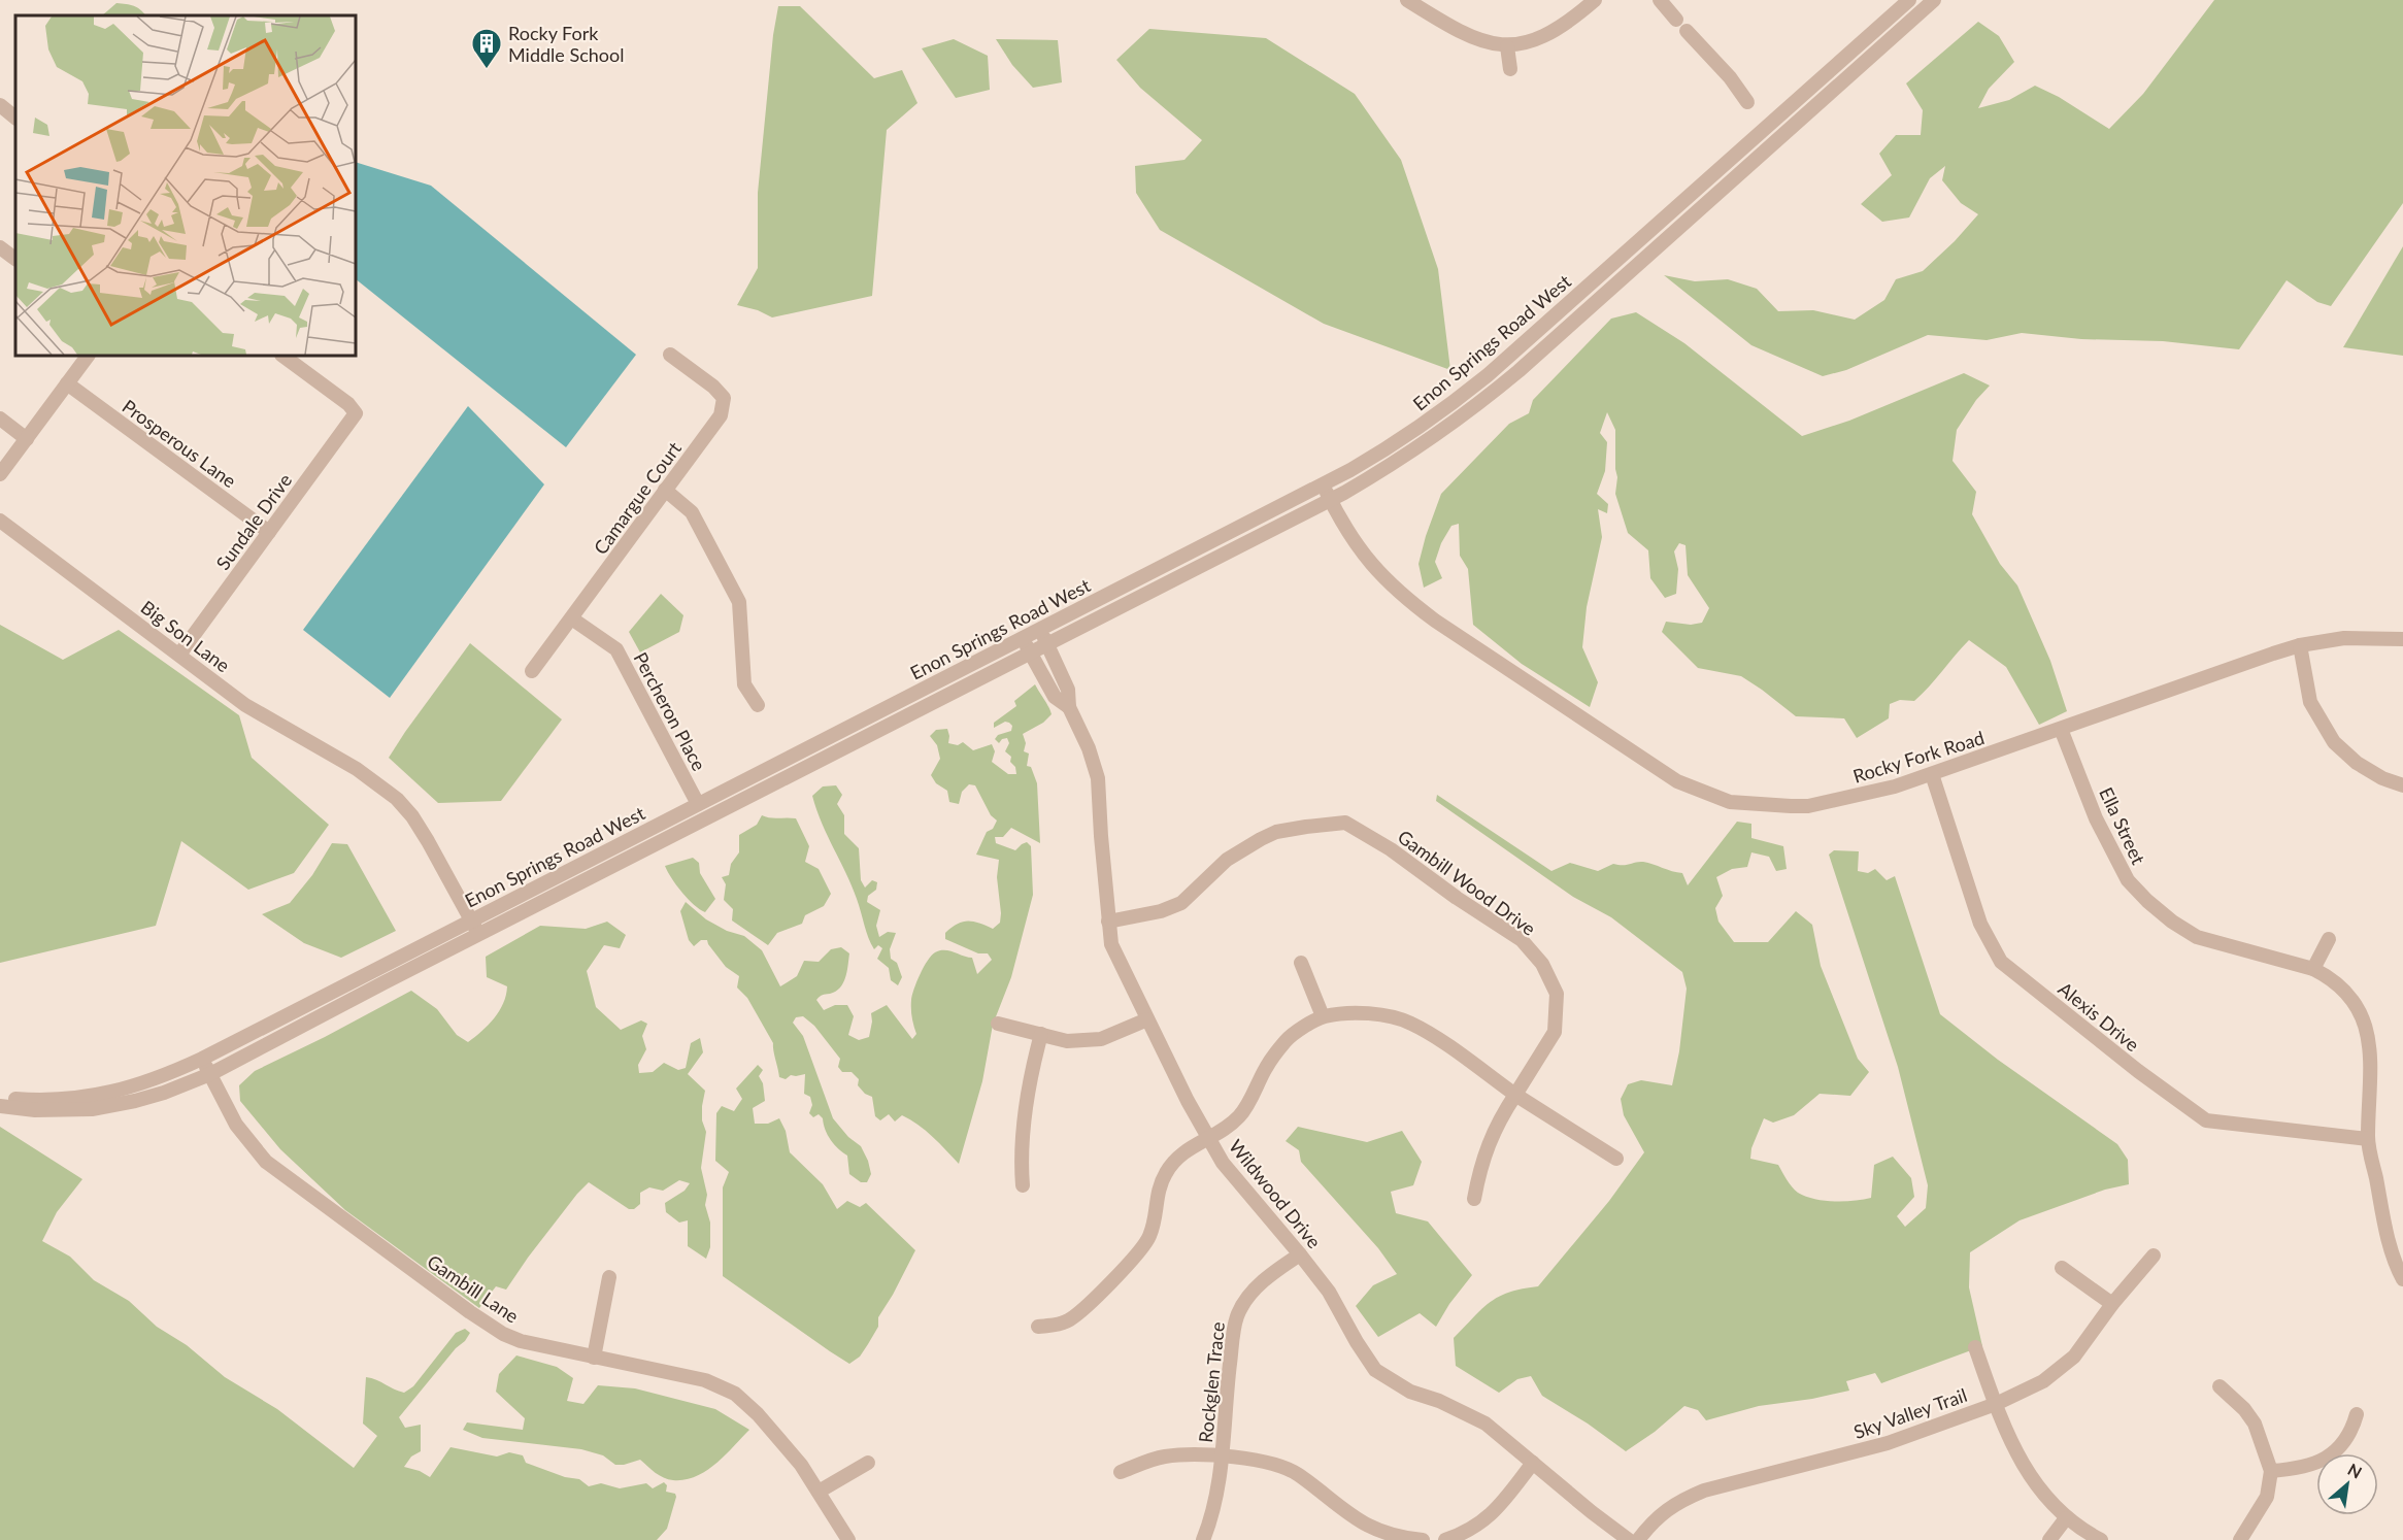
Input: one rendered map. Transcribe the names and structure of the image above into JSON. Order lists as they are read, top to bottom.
{
  "streets": {
    "street": [
      "Enon Springs Road West",
      "Prosperous Lane",
      "Camargue Court",
      "Sundale Drive",
      "Big Son Lane",
      "Percheron Place",
      "Rocky Fork Road",
      "Ella Street",
      "Gambill Wood Drive",
      "Alexis Drive",
      "Wildwood Drive",
      "Gambill Lane",
      "Rockglen Trace",
      "Sky Valley Trail"
    ]
  },
  "crossings": [
    ["Enon Springs Road West", "Big Son Lane"],
    ["Enon Springs Road West", "Percheron Place"],
    ["Enon Springs Road West", "Rocky Fork Road"],
    ["Enon Springs Road West", "Wildwood Drive"],
    ["Enon Springs Road West", "Gambill Lane"],
    ["Prosperous Lane", "Sundale Drive"],
    ["Camargue Court", "Percheron Place"],
    ["Sundale Drive", "Big Son Lane"],
    ["Rocky Fork Road", "Ella Street"],
    ["Rocky Fork Road", "Alexis Drive"],
    ["Ella Street", "Alexis Drive"],
    ["Gambill Wood Drive", "Wildwood Drive"],
    ["Wildwood Drive", "Rockglen Trace"]
  ],
  "places": {
    "building": ["Rocky Fork Middle School"]
  },
  "north": "top right"
}
